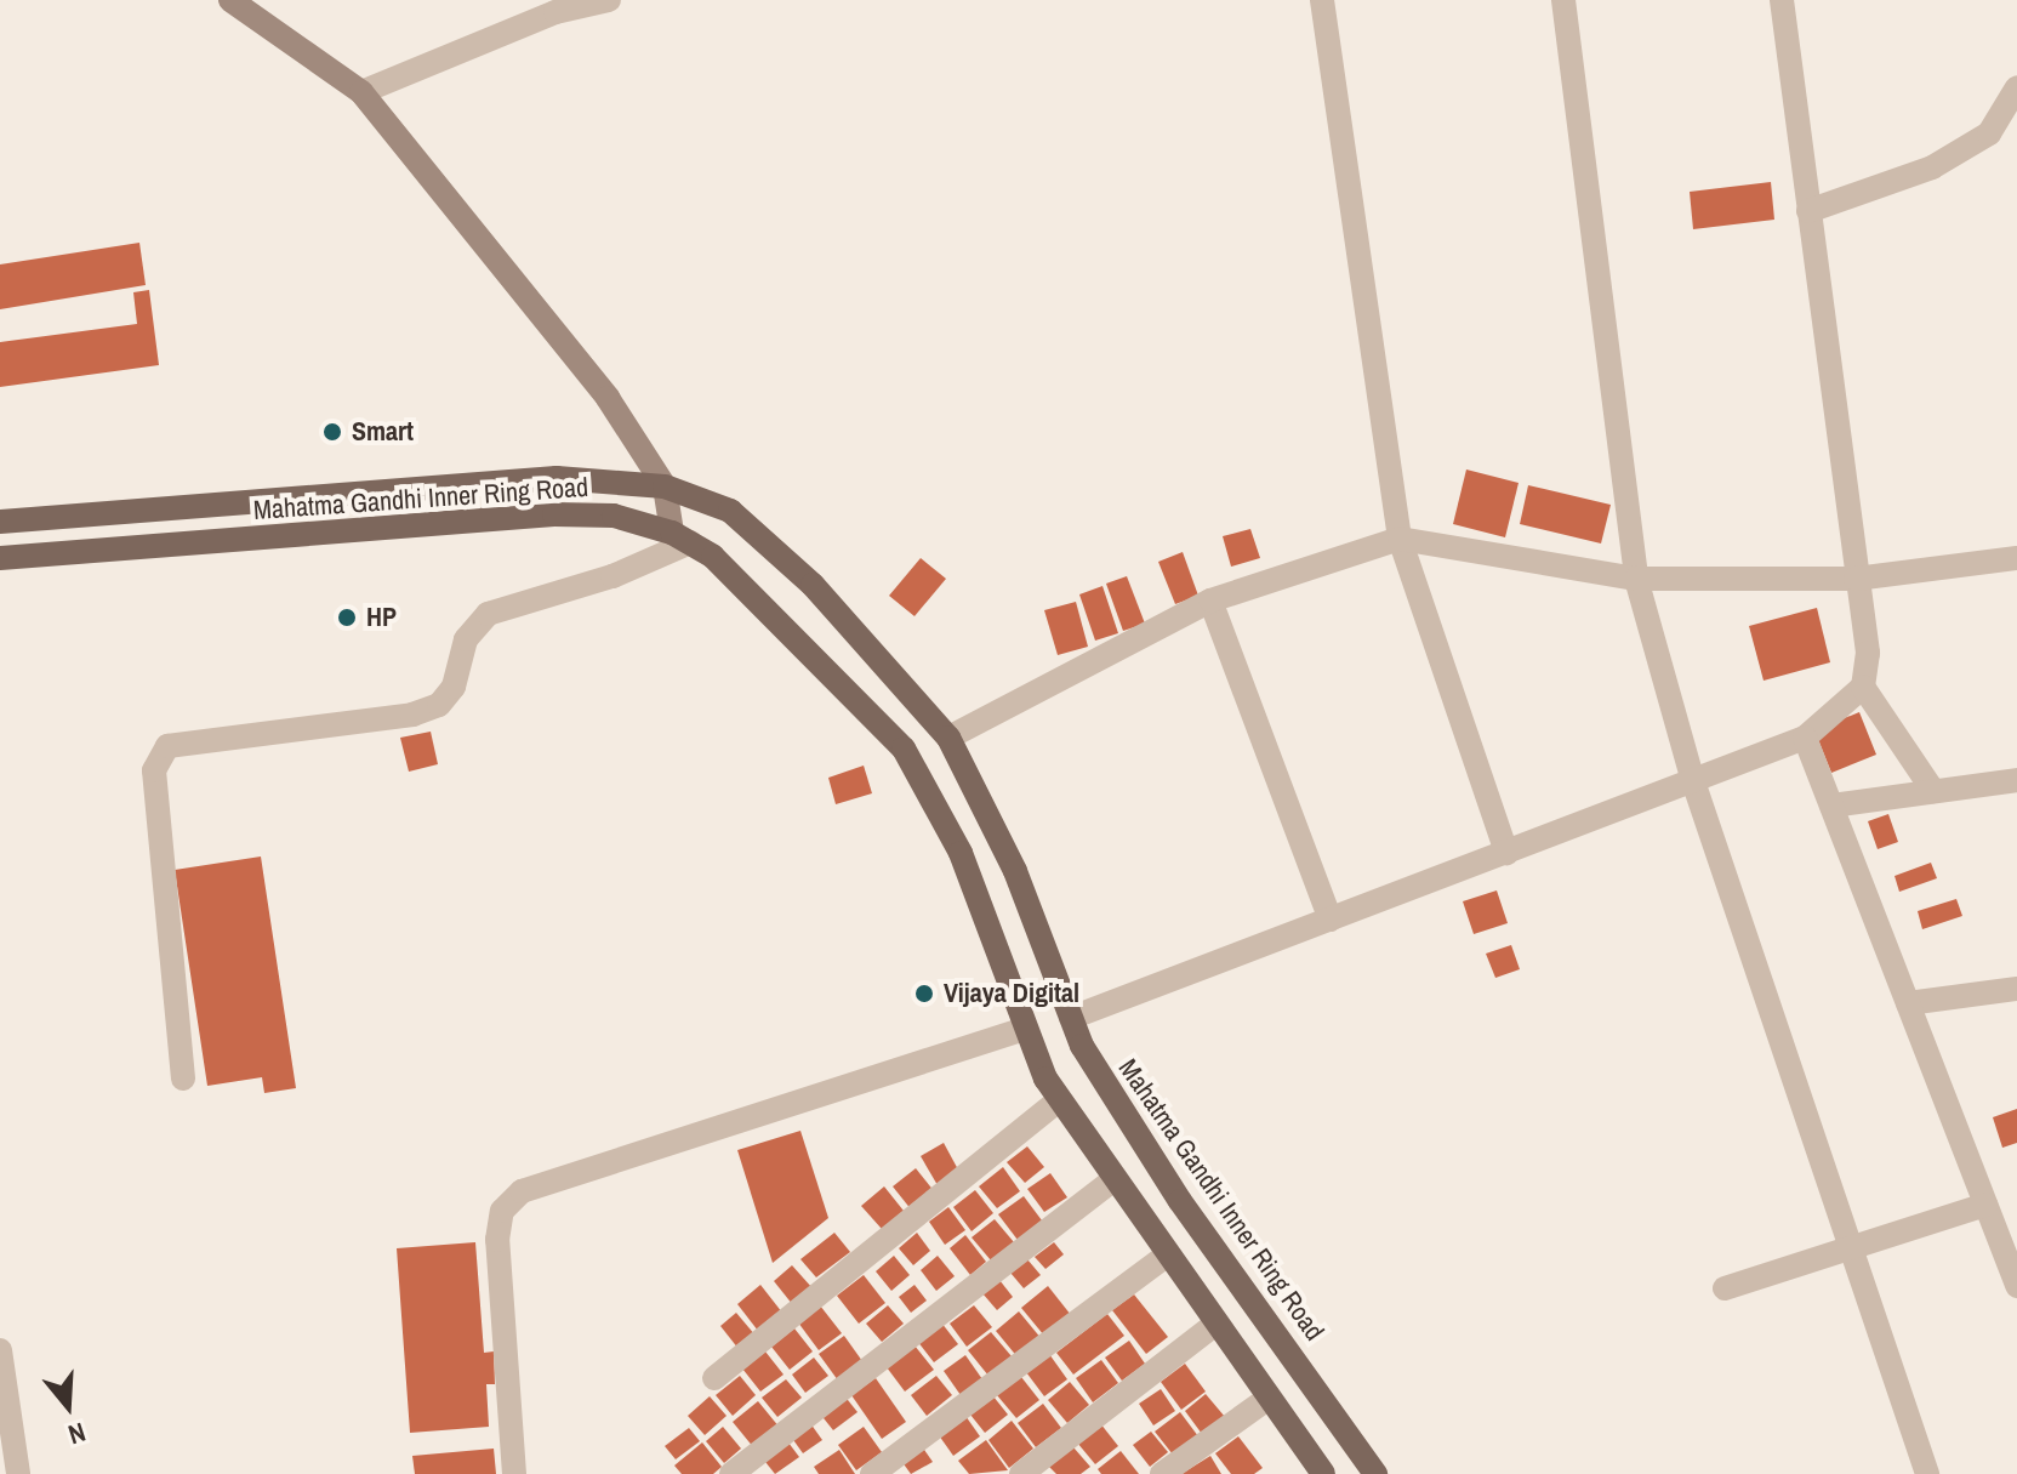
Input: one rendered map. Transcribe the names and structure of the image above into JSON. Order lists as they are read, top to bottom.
{
  "streets": {
    "main road": ["Mahatma Gandhi Inner Ring Road"]
  },
  "places": ["Smart", "HP", "Vijaya Digital"],
  "north": "bottom"
}
